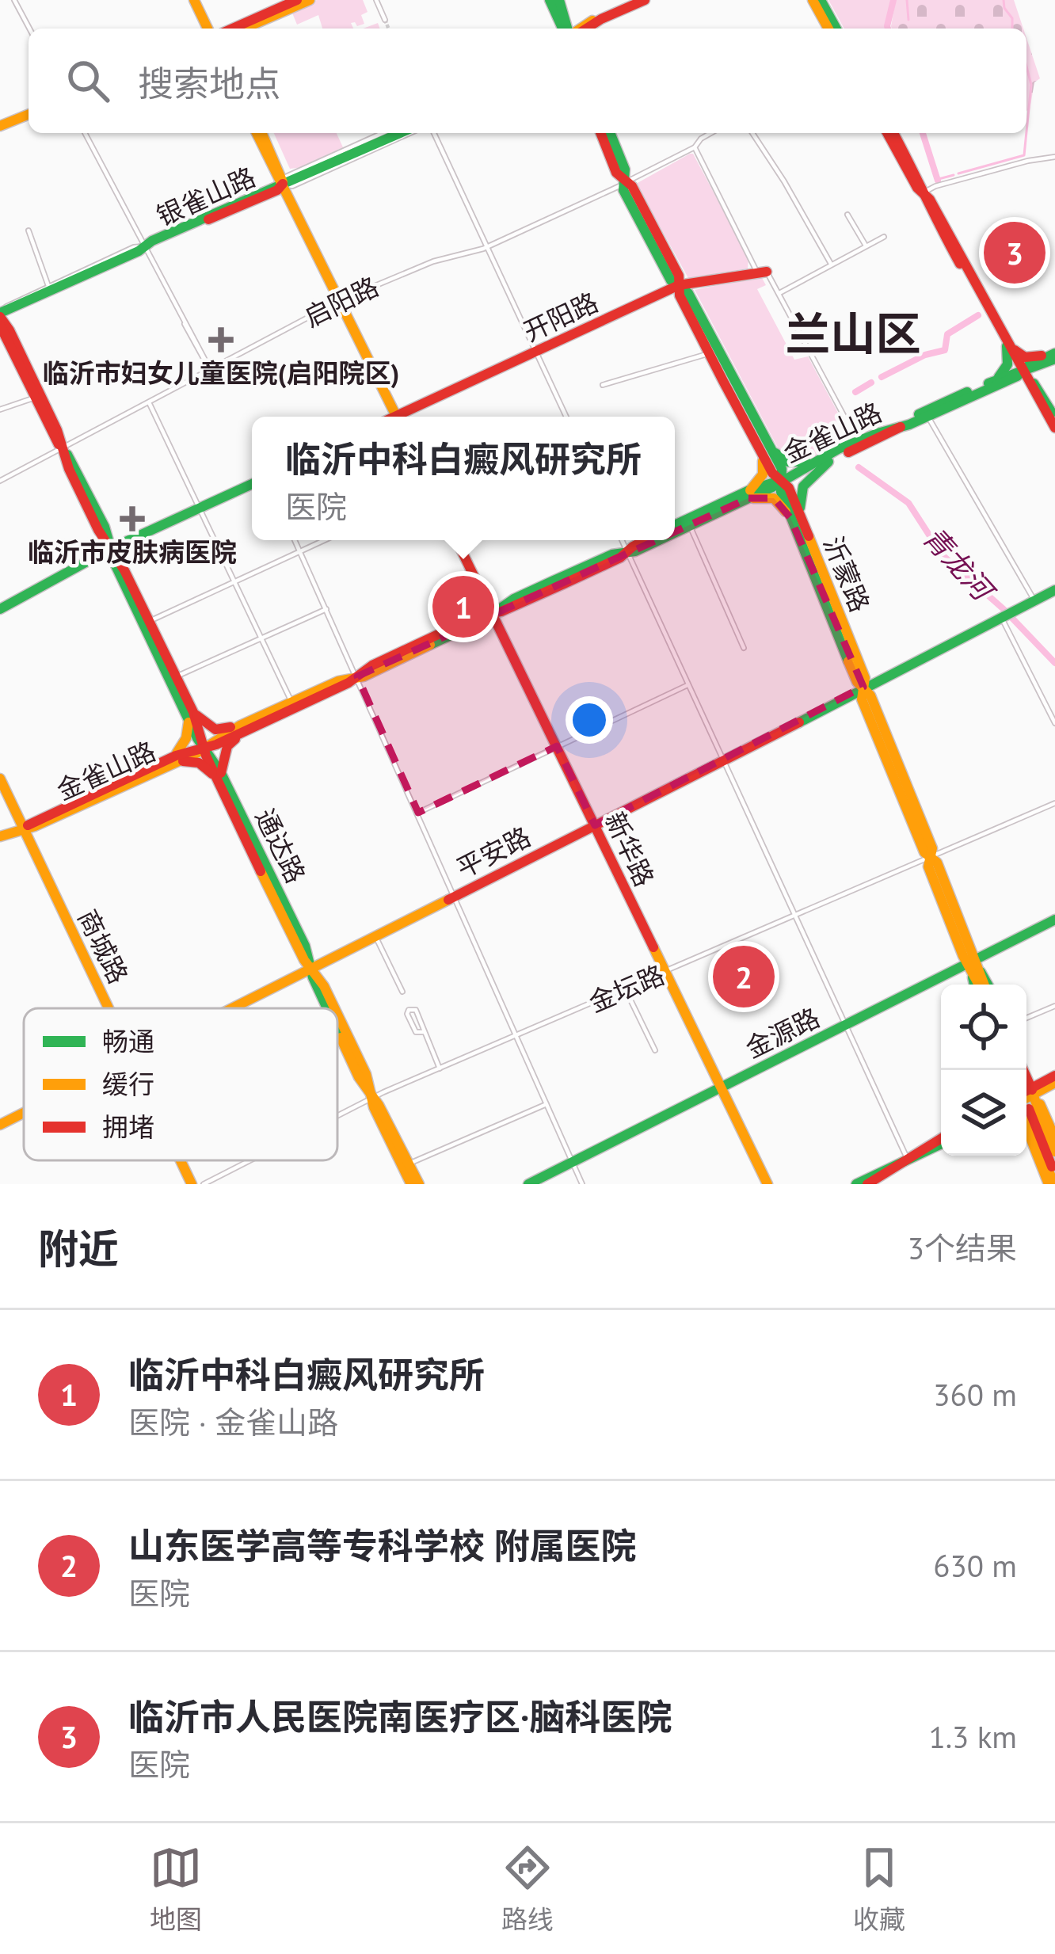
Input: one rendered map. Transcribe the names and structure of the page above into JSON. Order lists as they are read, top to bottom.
{
  "streets": {
    "main road": [
      "银雀山路",
      "开阳路",
      "金雀山路",
      "沂蒙路",
      "通达路",
      "新华路",
      "平安路",
      "商城路",
      "金源路"
    ],
    "street": ["启阳路", "金坛路"]
  },
  "crossings": [
    ["银雀山路", "通达路"],
    ["启阳路", "沂蒙路"],
    ["启阳路", "通达路"],
    ["开阳路", "沂蒙路"],
    ["金雀山路", "沂蒙路"],
    ["金雀山路", "通达路"],
    ["金雀山路", "新华路"],
    ["金雀山路", "商城路"],
    ["沂蒙路", "平安路"],
    ["沂蒙路", "金坛路"],
    ["沂蒙路", "金源路"],
    ["通达路", "平安路"],
    ["通达路", "金坛路"],
    ["新华路", "平安路"],
    ["新华路", "金坛路"],
    ["新华路", "金源路"]
  ],
  "districts": ["兰山区"],
  "water": ["青龙河"],
  "places": {
    "health": ["临沂市妇女儿童医院(启阳院区)", "临沂市皮肤病医院"]
  },
  "legend": ["畅通", "缓行", "拥堵"],
  "page": {
    "search": "搜索地点",
    "pins": ["3", "1", "2"],
    "popup": ["临沂中科白癜风研究所", "医院"],
    "heading": ["附近", "3个结果"],
    "list": [
      {
        "mark": "1",
        "name": "临沂中科白癜风研究所",
        "note": "医院 · 金雀山路",
        "value": "360 m"
      },
      {
        "mark": "2",
        "name": "山东医学高等专科学校 附属医院",
        "note": "医院",
        "value": "630 m"
      },
      {
        "mark": "3",
        "name": "临沂市人民医院南医疗区·脑科医院",
        "note": "医院",
        "value": "1.3 km"
      }
    ],
    "nav": ["地图", "路线", "收藏"]
  }
}
